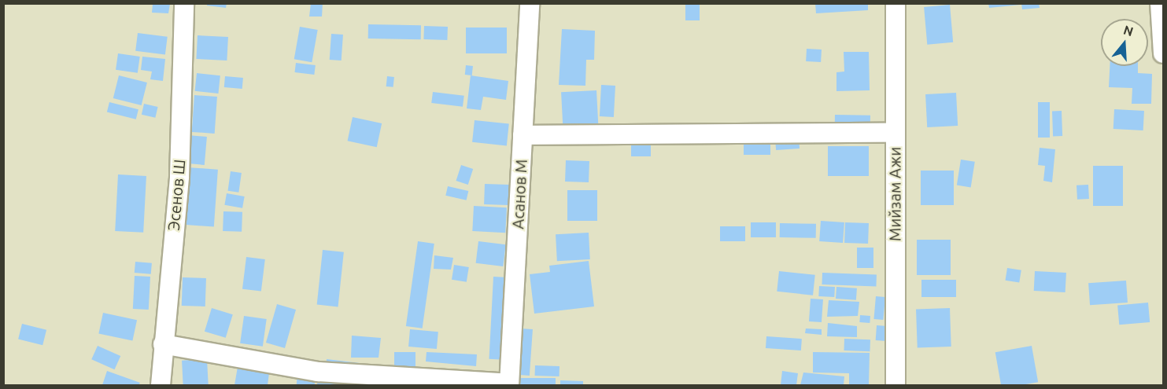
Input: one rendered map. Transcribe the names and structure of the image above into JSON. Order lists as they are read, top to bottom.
{
  "streets": {
    "street": ["Асанов М", "Мийзам Ажи", "Эсенов Ш"]
  },
  "north": "top"
}
